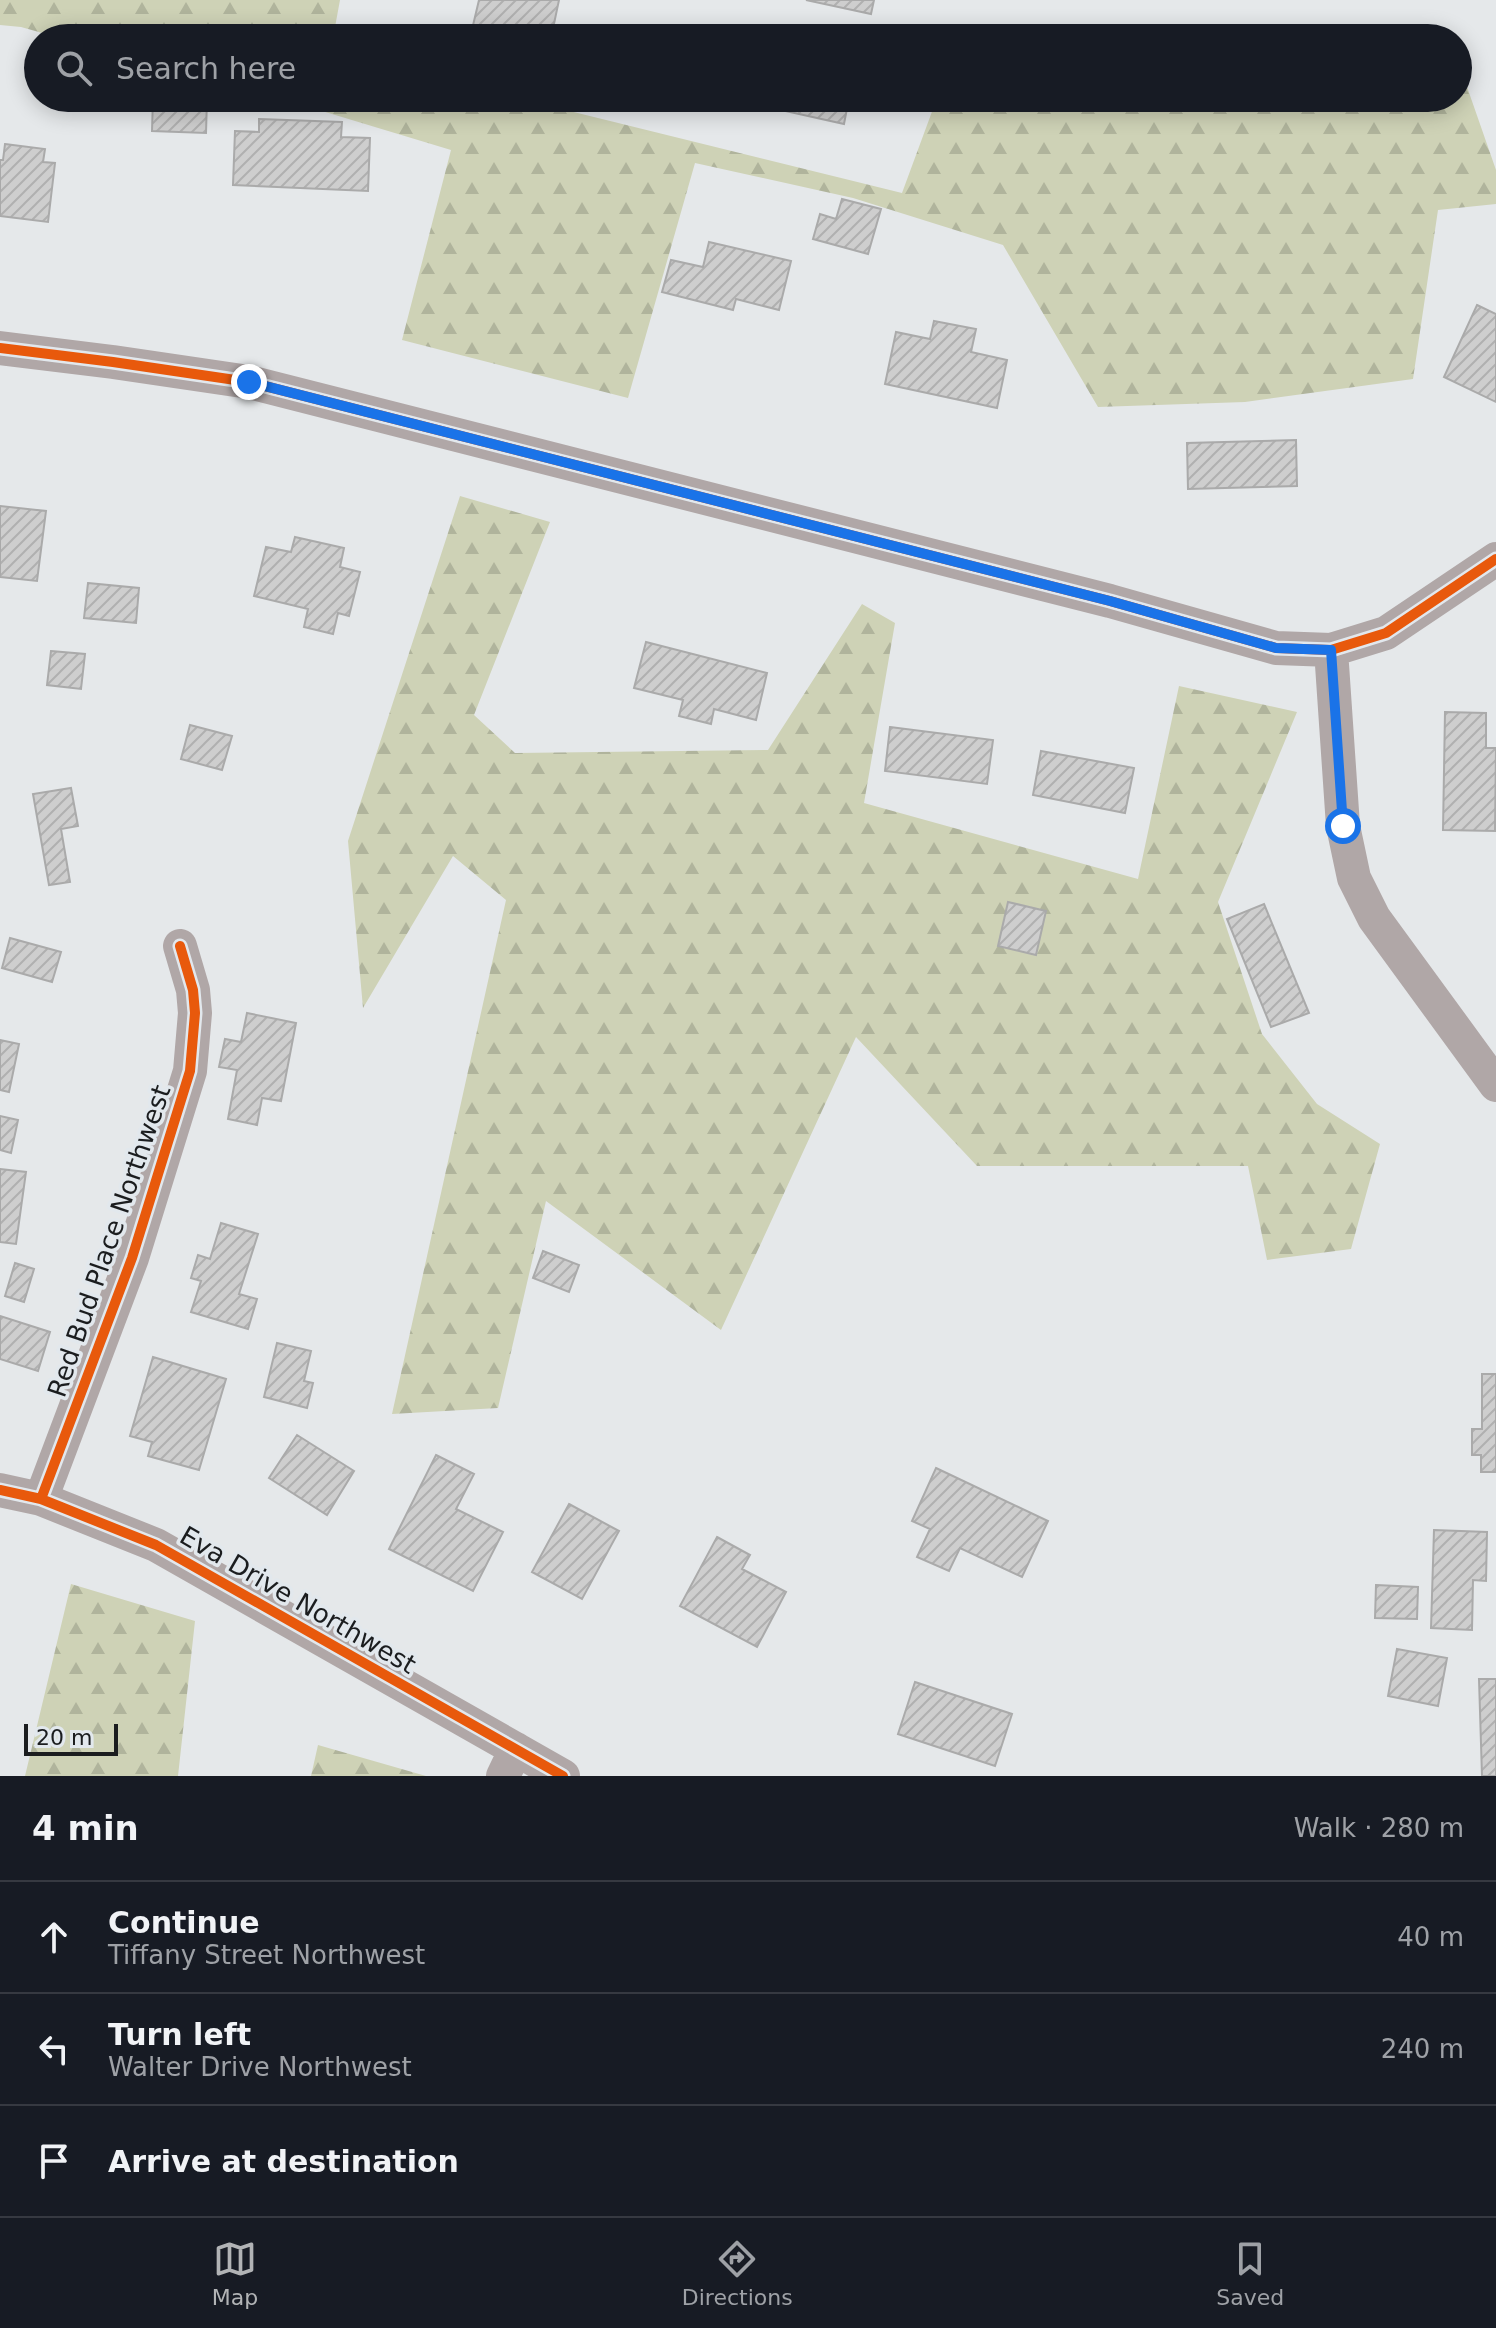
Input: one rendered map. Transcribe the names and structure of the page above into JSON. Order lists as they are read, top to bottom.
{
  "streets": {
    "street": ["Red Bud Place Northwest", "Eva Drive Northwest"]
  },
  "crossings": [
    ["Red Bud Place Northwest", "Eva Drive Northwest"]
  ],
  "scale_bar": "20 m",
  "page": {
    "search": "Search here",
    "scale": "20 m",
    "heading": ["4 min", "Walk · 280 m"],
    "list": [
      ["Continue", "Tiffany Street Northwest", "40 m"],
      ["Turn left", "Walter Drive Northwest", "240 m"],
      "Arrive at destination"
    ],
    "nav": ["Map", "Directions", "Saved"]
  }
}
